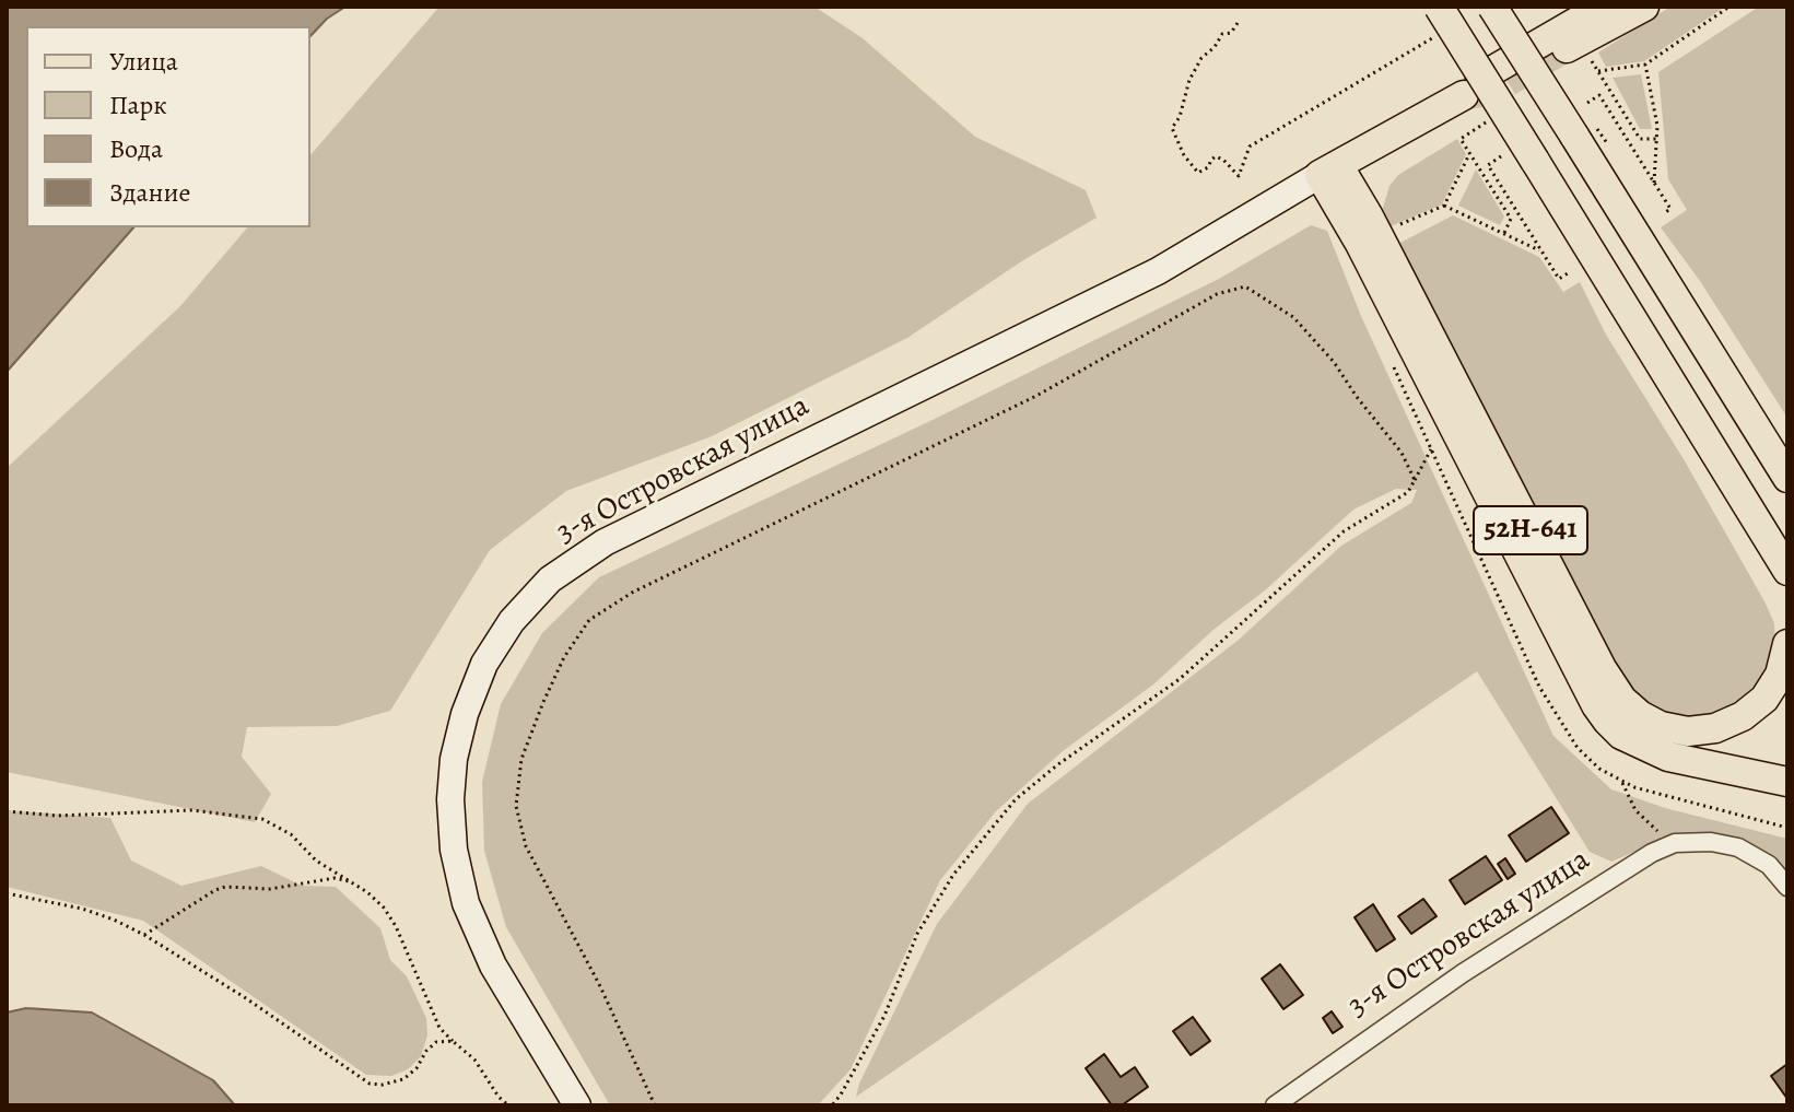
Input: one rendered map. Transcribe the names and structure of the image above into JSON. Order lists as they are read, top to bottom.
{
  "streets": {
    "main road": ["3-я Островская улица", "52Н-641"]
  },
  "crossings": [
    ["3-я Островская улица", "52Н-641"]
  ],
  "legend": [
    "Улица",
    "Парк",
    "Вода",
    "Здание"
  ]
}
